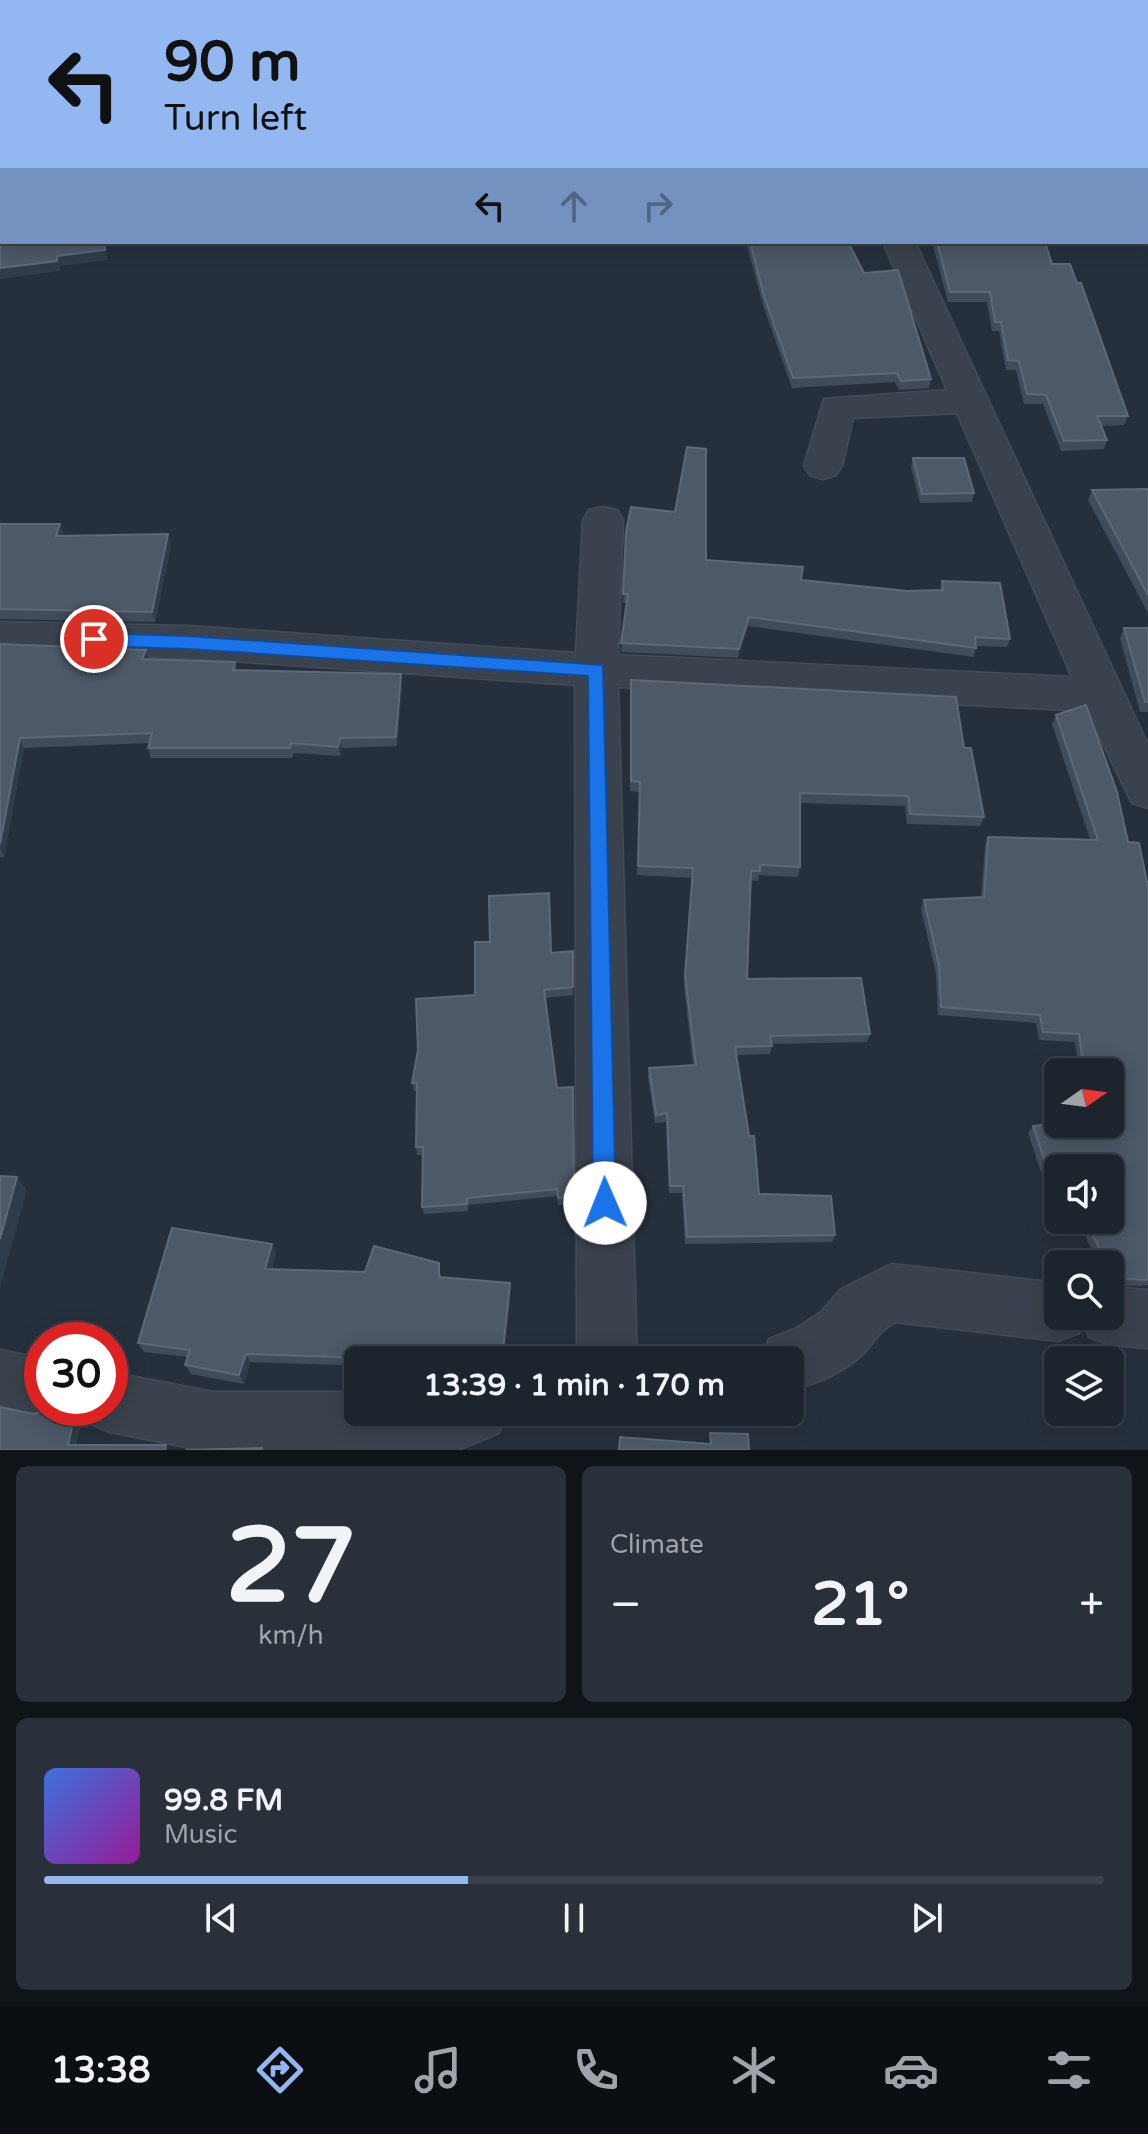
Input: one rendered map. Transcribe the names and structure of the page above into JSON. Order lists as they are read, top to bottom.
{
  "north": "right",
  "page": {
    "turn": ["90 m", "Turn left"],
    "limit": "30",
    "trip": "13:39 · 1 min · 170 m",
    "tile": [
      ["27", "km/h"],
      "Climate"
    ],
    "heat": ["−", "21°", "+"],
    "song": ["99.8 FM", "Music"],
    "tabs": "13:38"
  }
}
